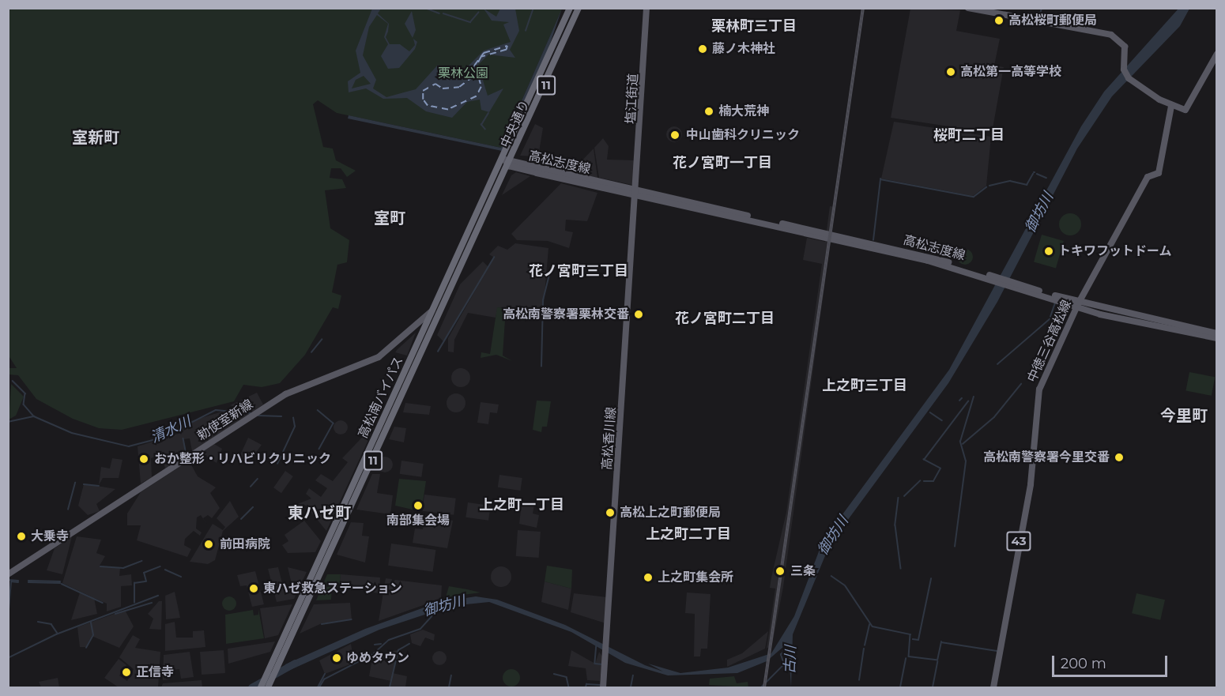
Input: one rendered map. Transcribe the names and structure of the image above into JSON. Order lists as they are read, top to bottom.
{
  "streets": {
    "highway": ["11", "中央通り", "高松南バイパス"],
    "main road": [
      "塩江街道",
      "高松志度線",
      "中徳三谷高松線",
      "勅使室新線",
      "高松香川線",
      "43"
    ]
  },
  "crossings": [
    ["塩江街道", "高松志度線"],
    ["塩江街道", "高松香川線"],
    ["中央通り", "高松志度線"],
    ["中央通り", "高松南バイパス"],
    ["高松志度線", "中徳三谷高松線"],
    ["高松志度線", "高松南バイパス"],
    ["高松志度線", "高松香川線"],
    ["高松南バイパス", "勅使室新線"]
  ],
  "districts": [
    "栗林町三丁目",
    "桜町二丁目",
    "室新町",
    "花ノ宮町一丁目",
    "室町",
    "花ノ宮町三丁目",
    "花ノ宮町二丁目",
    "上之町三丁目",
    "今里町",
    "上之町一丁目",
    "東ハゼ町",
    "上之町二丁目"
  ],
  "water": ["御坊川", "清水川", "古川"],
  "parks": ["栗林公園"],
  "places": [
    "高松桜町郵便局",
    "藤ノ木神社",
    "高松第一高等学校",
    "楠大荒神",
    "中山歯科クリニック",
    "トキワフットドーム",
    "高松南警察署栗林交番",
    "高松南警察署今里交番",
    "おか整形・リハビリクリニック",
    "南部集会場",
    "高松上之町郵便局",
    "大乗寺",
    "前田病院",
    "三条",
    "上之町集会所",
    "東ハゼ救急ステーション",
    "ゆめタウン",
    "正信寺"
  ],
  "scale_bar": "200 m"
}
